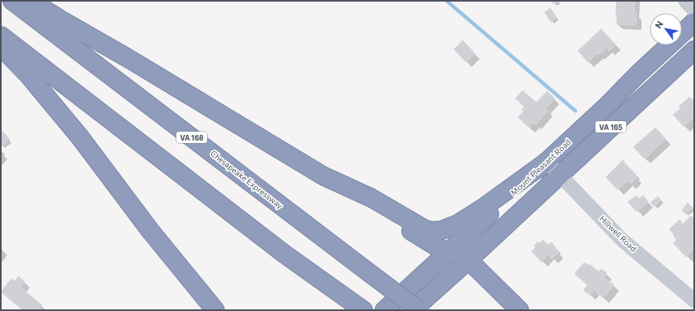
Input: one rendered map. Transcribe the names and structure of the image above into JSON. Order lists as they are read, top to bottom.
{
  "streets": {
    "highway": [
      "VA 165",
      "VA 168",
      "Mount Pleasant Road",
      "Chesapeake Expressway"
    ],
    "street": ["Hillwell Road"]
  },
  "crossings": [
    ["VA 165", "Hillwell Road"],
    ["Mount Pleasant Road", "Hillwell Road"]
  ],
  "north": "top left"
}
